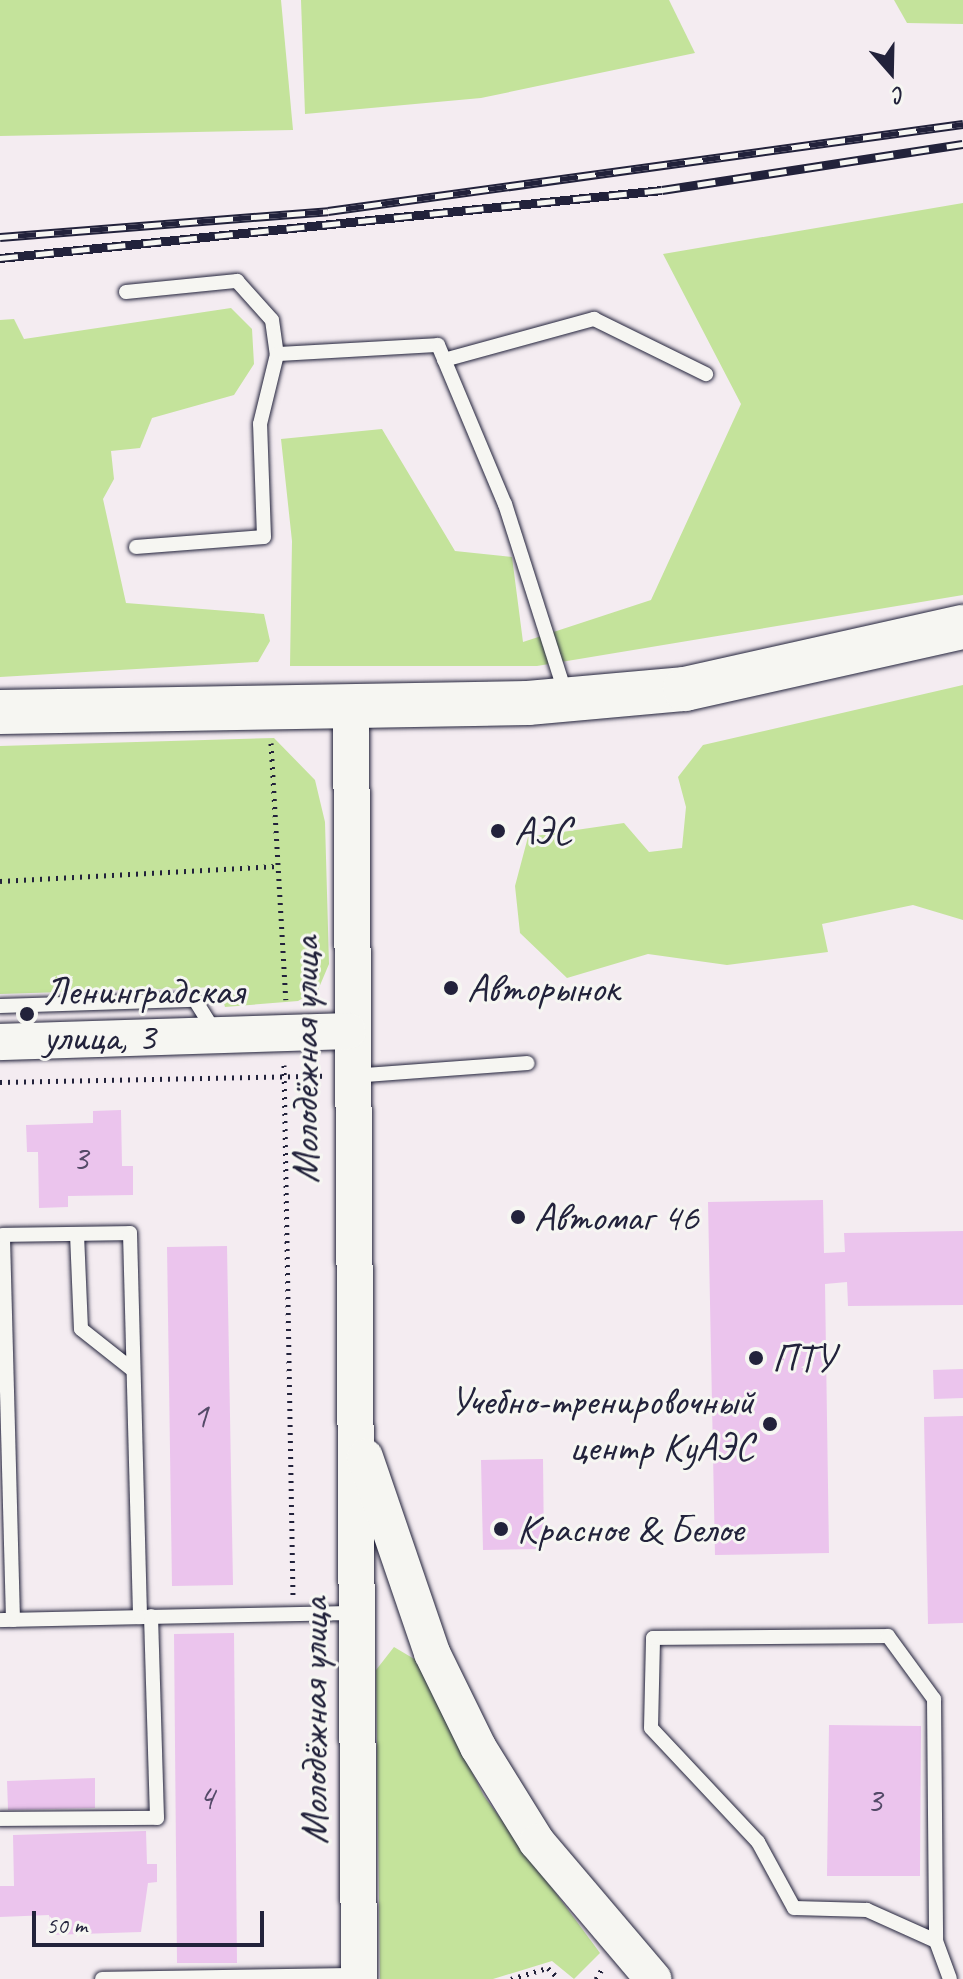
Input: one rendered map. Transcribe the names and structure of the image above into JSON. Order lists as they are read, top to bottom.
{
  "streets": {
    "street": ["Молодёжная улица"]
  },
  "places": [
    "АЭС",
    "Авторынок",
    "Ленинградская улица, 3",
    "Автомаг 46",
    "ПТУ",
    "Учебно-тренировочный центр КуАЭС",
    "Красное & Белое"
  ],
  "house_numbers": [
    "3",
    "1",
    "4",
    "3"
  ],
  "scale_bar": "50 m",
  "north": "bottom"
}
